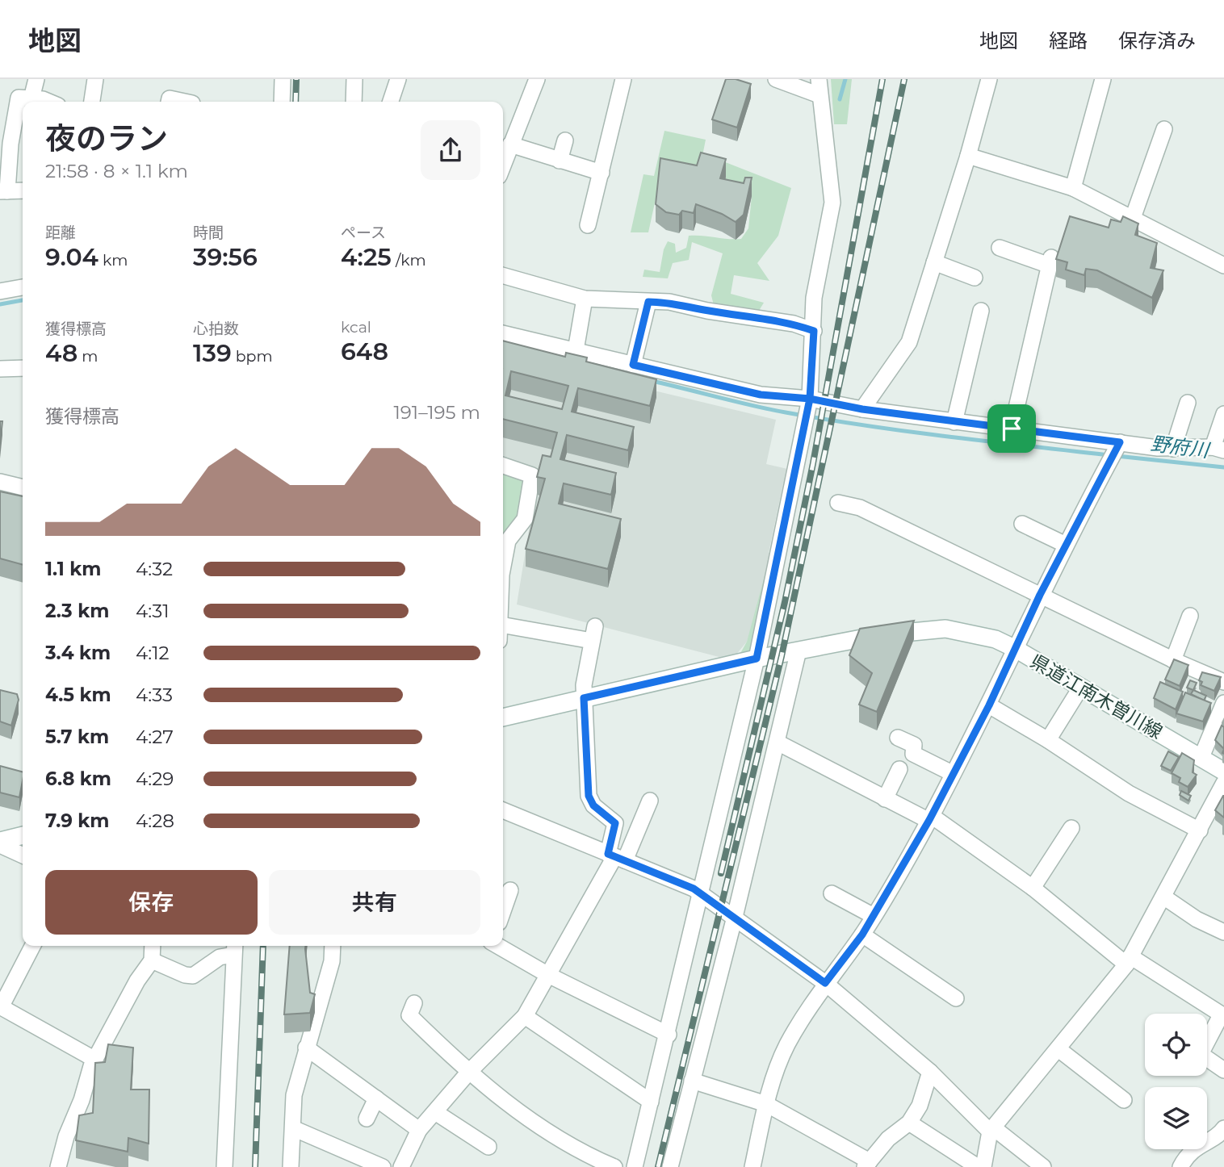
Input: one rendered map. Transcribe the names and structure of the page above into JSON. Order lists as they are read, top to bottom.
{
  "streets": {
    "main road": ["県道江南木曽川線"]
  },
  "water": ["野府川"],
  "page": {
    "header": "地図",
    "nav": ["地図", "経路", "保存済み"],
    "heading": ["夜のラン", "21:58 · 8 × 1.1 km"],
    "stats": [
      ["距離", "9.04 km"],
      ["時間", "39:56"],
      ["ペース", "4:25 /km"],
      ["獲得標高", "48 m"],
      ["心拍数", "139 bpm"],
      ["kcal", "648"]
    ],
    "chart": ["獲得標高", "191–195 m"],
    "list": [
      {
        "name": "1.1 km",
        "note": "4:32"
      },
      {
        "name": "2.3 km",
        "note": "4:31"
      },
      {
        "name": "3.4 km",
        "note": "4:12"
      },
      {
        "name": "4.5 km",
        "note": "4:33"
      },
      {
        "name": "5.7 km",
        "note": "4:27"
      },
      {
        "name": "6.8 km",
        "note": "4:29"
      },
      {
        "name": "7.9 km",
        "note": "4:28"
      }
    ],
    "buttons": ["保存", "共有"]
  }
}
